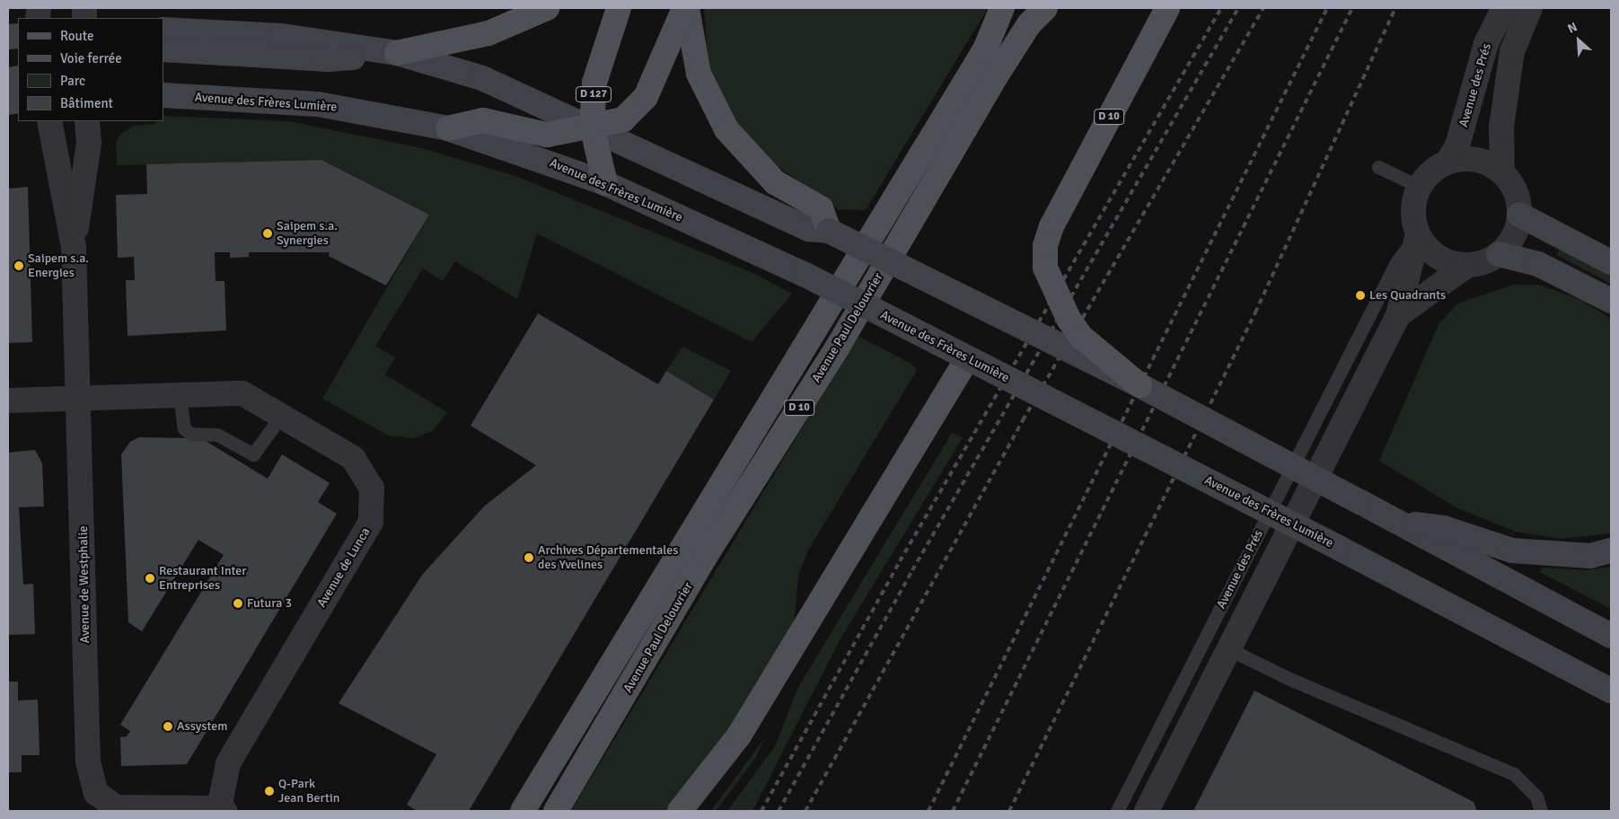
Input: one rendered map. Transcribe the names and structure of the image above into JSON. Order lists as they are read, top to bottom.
{
  "streets": {
    "main road": [
      "D 127",
      "Avenue des Frères Lumière",
      "D 10",
      "Avenue Paul Delouvrier"
    ],
    "street": ["Avenue des Prés", "Avenue de Lunca", "Avenue de Westphalie"]
  },
  "crossings": [
    ["D 127", "Avenue des Frères Lumière"],
    ["D 127", "D 10"],
    ["Avenue de Lunca", "Avenue de Westphalie"]
  ],
  "places": [
    "Saipem s.a. Synergies",
    "Saipem s.a. Energies",
    "Les Quadrants",
    "Archives Départementales des Yvelines",
    "Restaurant Inter Entreprises",
    "Futura 3",
    "Assystem",
    "Q-Park Jean Bertin"
  ],
  "legend": [
    "Route",
    "Voie ferrée",
    "Parc",
    "Bâtiment"
  ],
  "north": "top left"
}
